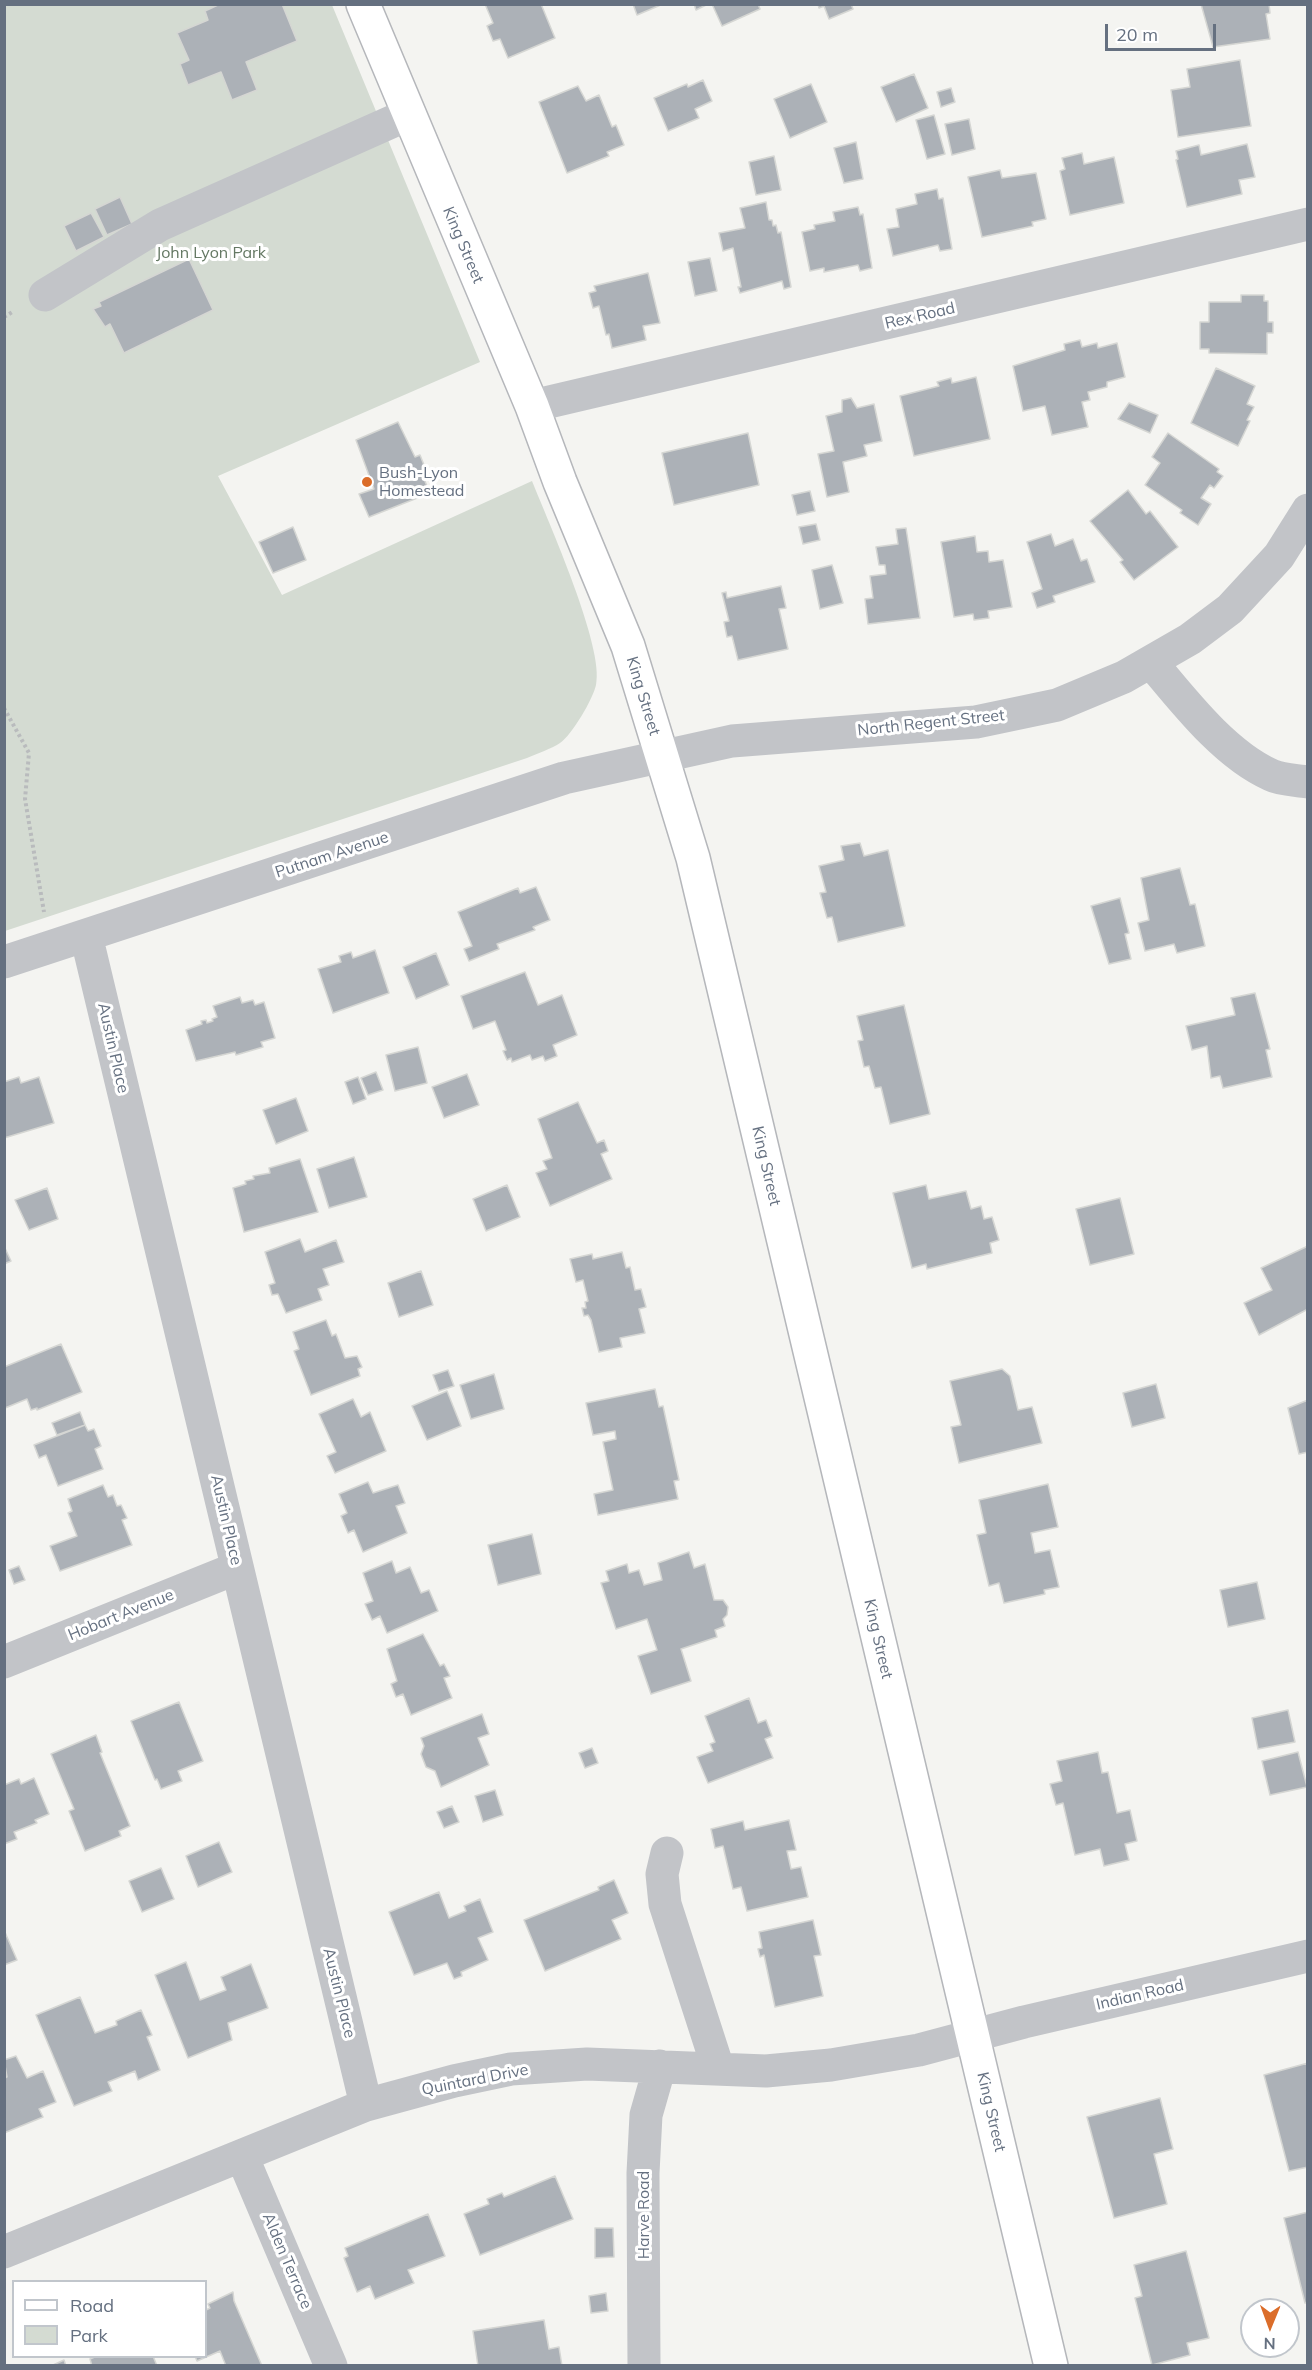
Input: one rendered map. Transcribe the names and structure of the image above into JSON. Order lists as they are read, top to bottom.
{
  "streets": {
    "main road": ["King Street"],
    "street": [
      "Rex Road",
      "North Regent Street",
      "Putnam Avenue",
      "Austin Place",
      "Hobart Avenue",
      "Indian Road",
      "Quintard Drive",
      "Harve Road",
      "Alden Terrace"
    ]
  },
  "crossings": [
    ["King Street", "Rex Road"],
    ["King Street", "North Regent Street"],
    ["King Street", "Putnam Avenue"],
    ["King Street", "Indian Road"],
    ["King Street", "Quintard Drive"],
    ["North Regent Street", "Putnam Avenue"],
    ["Putnam Avenue", "Austin Place"],
    ["Austin Place", "Hobart Avenue"],
    ["Austin Place", "Quintard Drive"],
    ["Indian Road", "Quintard Drive"],
    ["Quintard Drive", "Harve Road"],
    ["Quintard Drive", "Alden Terrace"]
  ],
  "parks": ["John Lyon Park"],
  "places": ["Bush-Lyon Homestead"],
  "legend": ["Road", "Park"],
  "scale_bar": "20 m",
  "north": "bottom"
}
